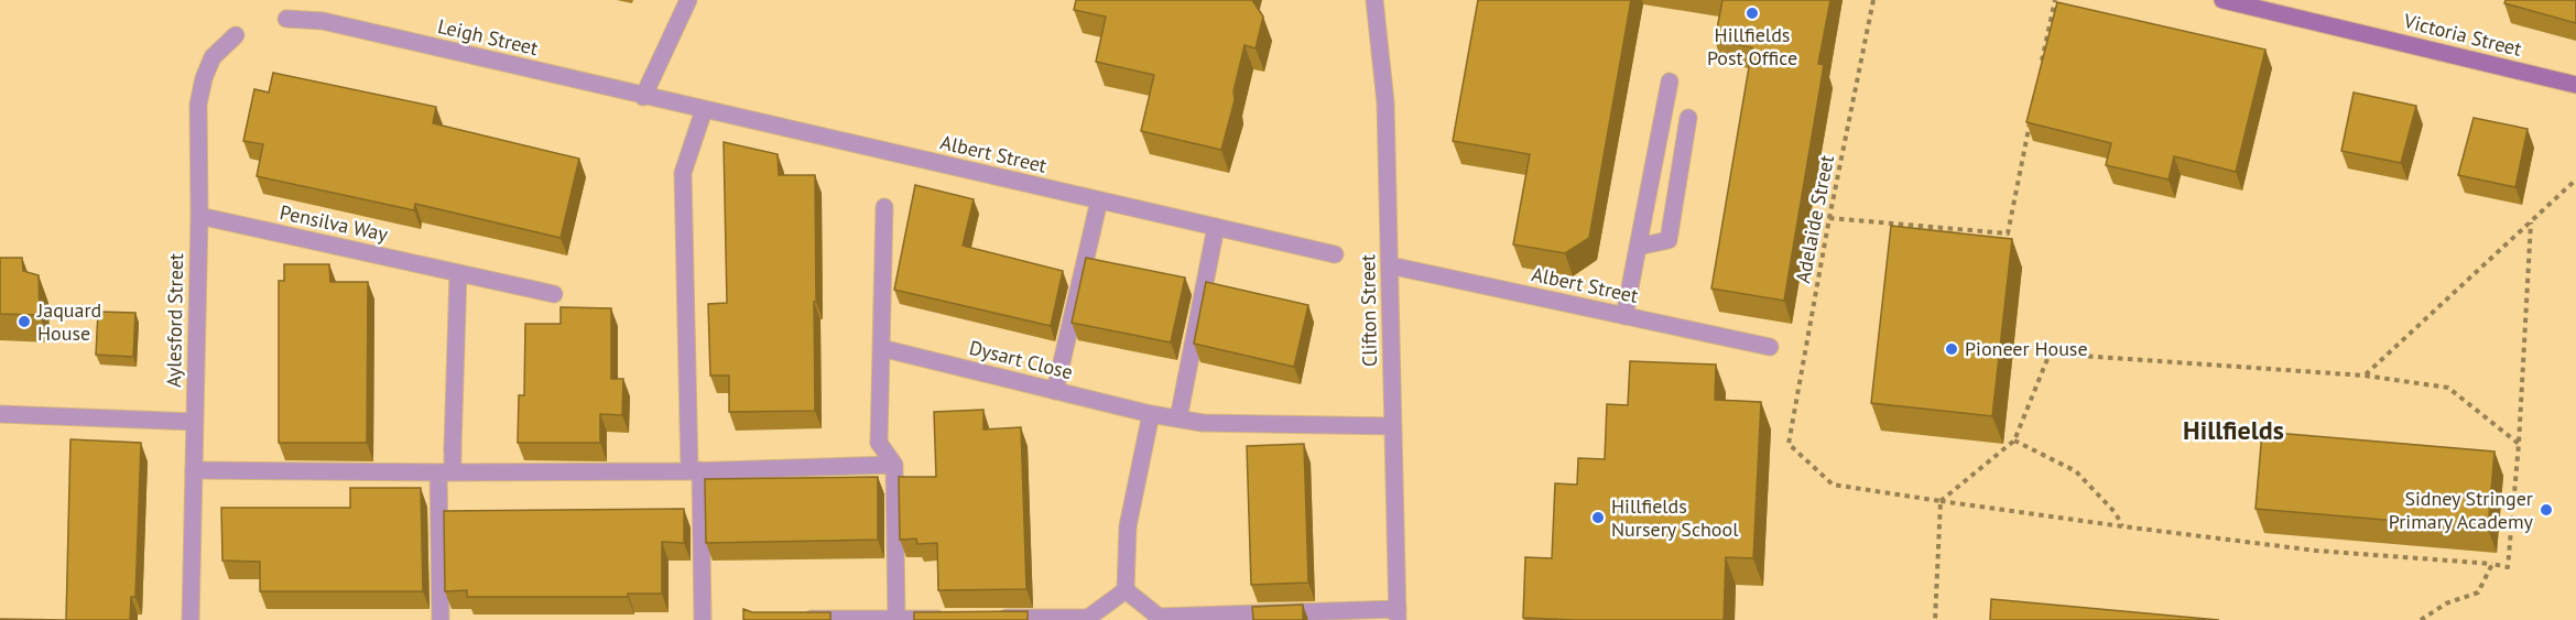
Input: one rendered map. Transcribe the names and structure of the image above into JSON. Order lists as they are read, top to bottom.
{
  "streets": {
    "street": [
      "Victoria Street",
      "Leigh Street",
      "Albert Street",
      "Pensilva Way",
      "Clifton Street",
      "Aylesford Street",
      "Dysart Close"
    ],
    "path": ["Adelaide Street"]
  },
  "crossings": [
    ["Leigh Street", "Albert Street"],
    ["Albert Street", "Clifton Street"],
    ["Pensilva Way", "Aylesford Street"],
    ["Clifton Street", "Dysart Close"]
  ],
  "districts": ["Hillfields"],
  "places": [
    "Hillfields Post Office",
    "Jaquard House",
    "Pioneer House",
    "Sidney Stringer Primary Academy",
    "Hillfields Nursery School"
  ]
}
